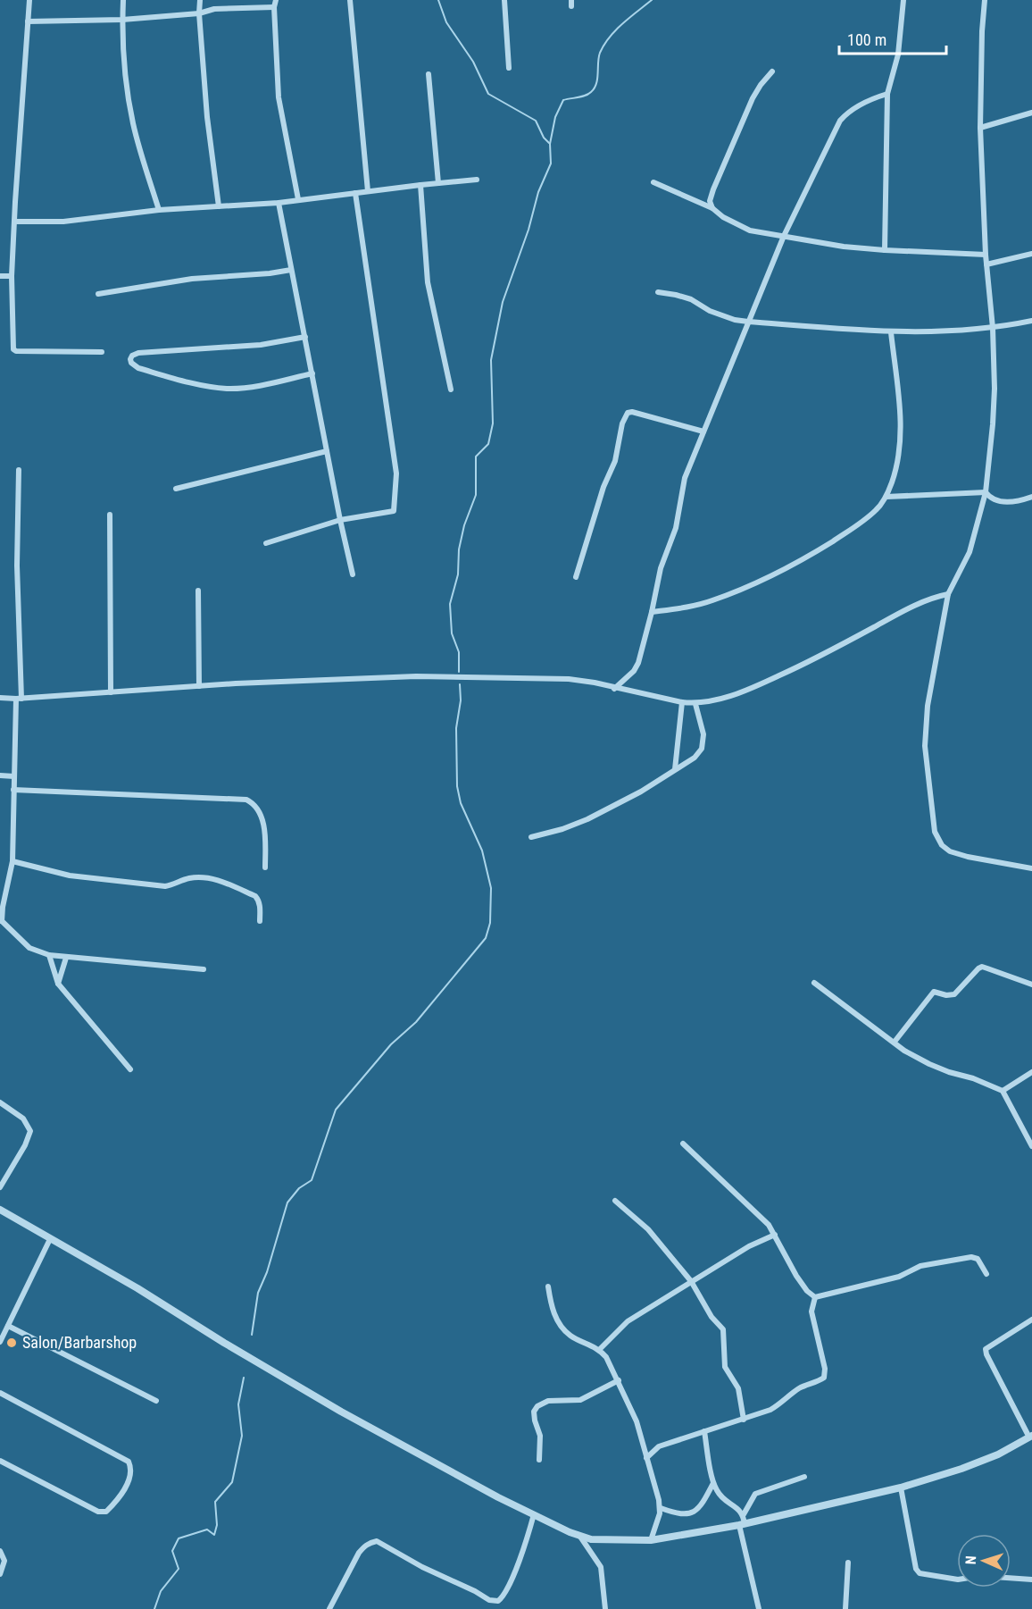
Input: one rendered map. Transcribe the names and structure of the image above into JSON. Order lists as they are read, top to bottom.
{
  "places": ["Salon/Barbarshop"],
  "scale_bar": "100 m",
  "north": "left"
}
